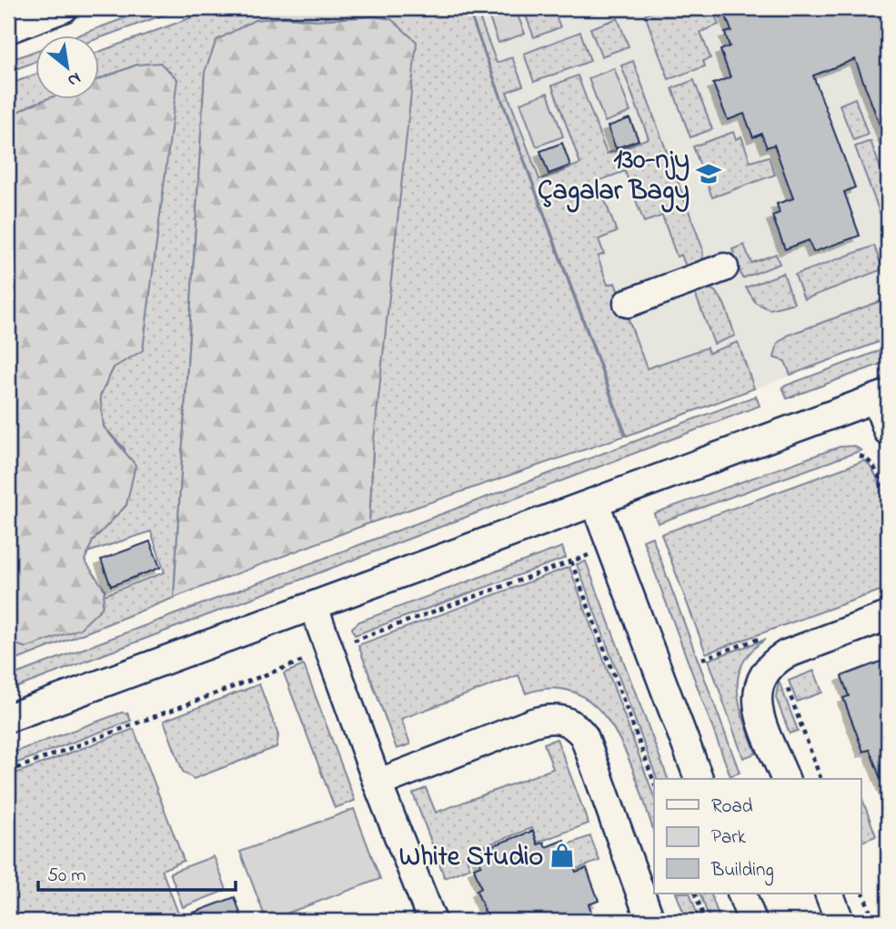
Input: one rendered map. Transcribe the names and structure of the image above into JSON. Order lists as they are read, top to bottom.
{
  "places": {
    "school or university": ["130-njy Çagalar Bagy"],
    "shop": ["White Studio"]
  },
  "legend": ["Road", "Park", "Building"],
  "scale_bar": "50 m",
  "north": "bottom right"
}
